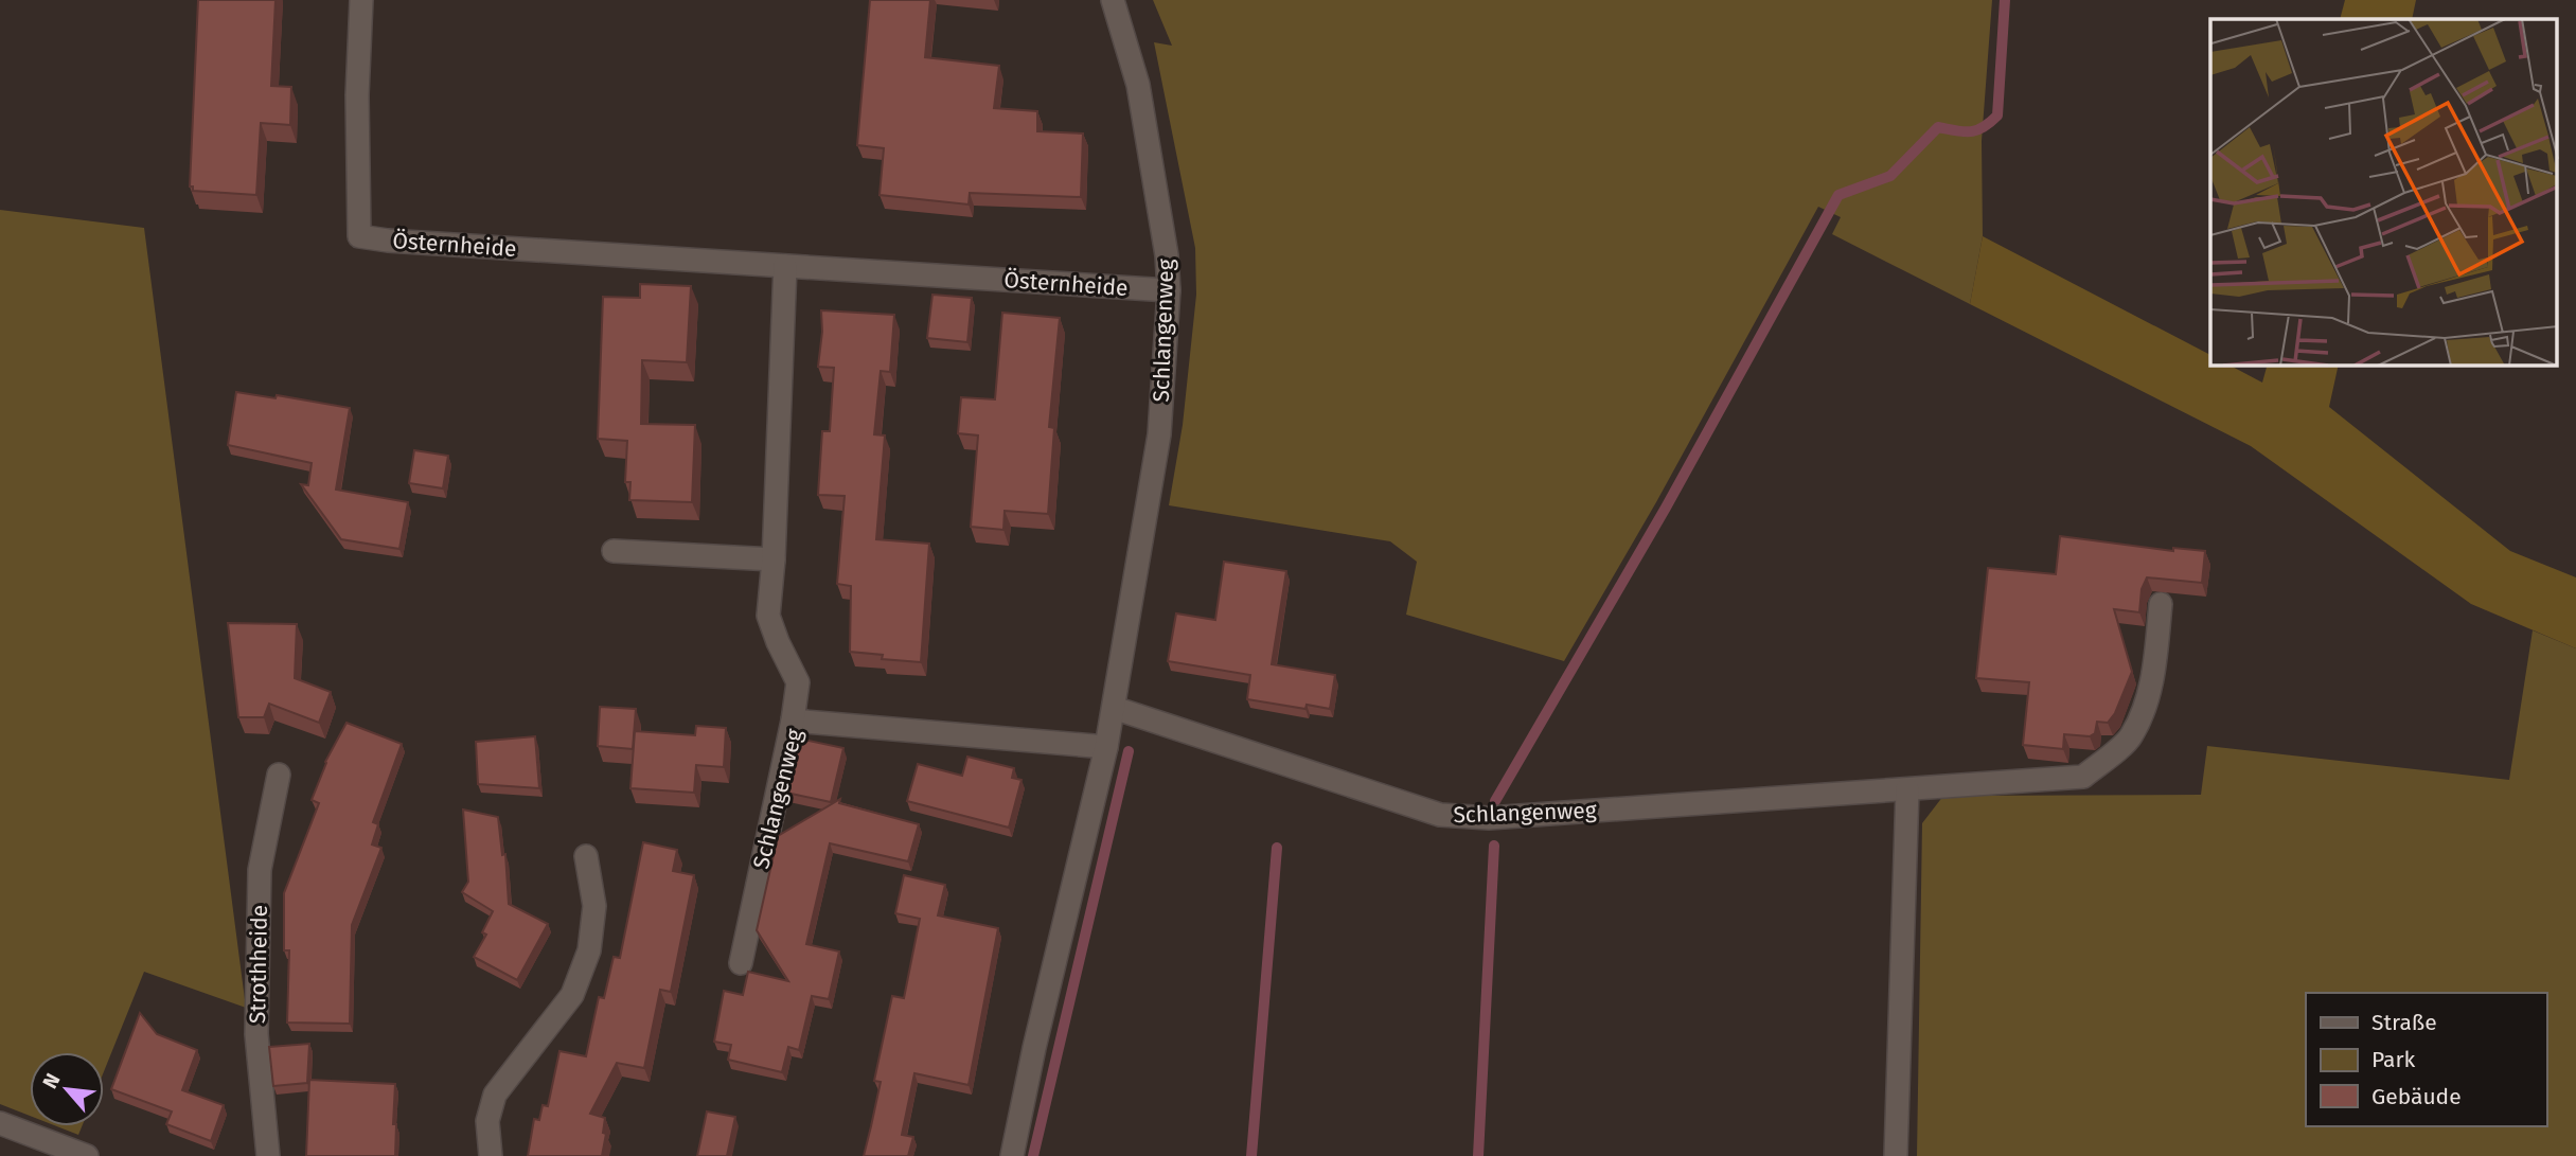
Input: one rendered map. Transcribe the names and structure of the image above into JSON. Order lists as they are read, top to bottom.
{
  "streets": {
    "street": ["Östernheide", "Schlangenweg", "Strothheide"]
  },
  "crossings": [
    ["Östernheide", "Schlangenweg"]
  ],
  "legend": ["Straße", "Park", "Gebäude"],
  "north": "top left"
}
